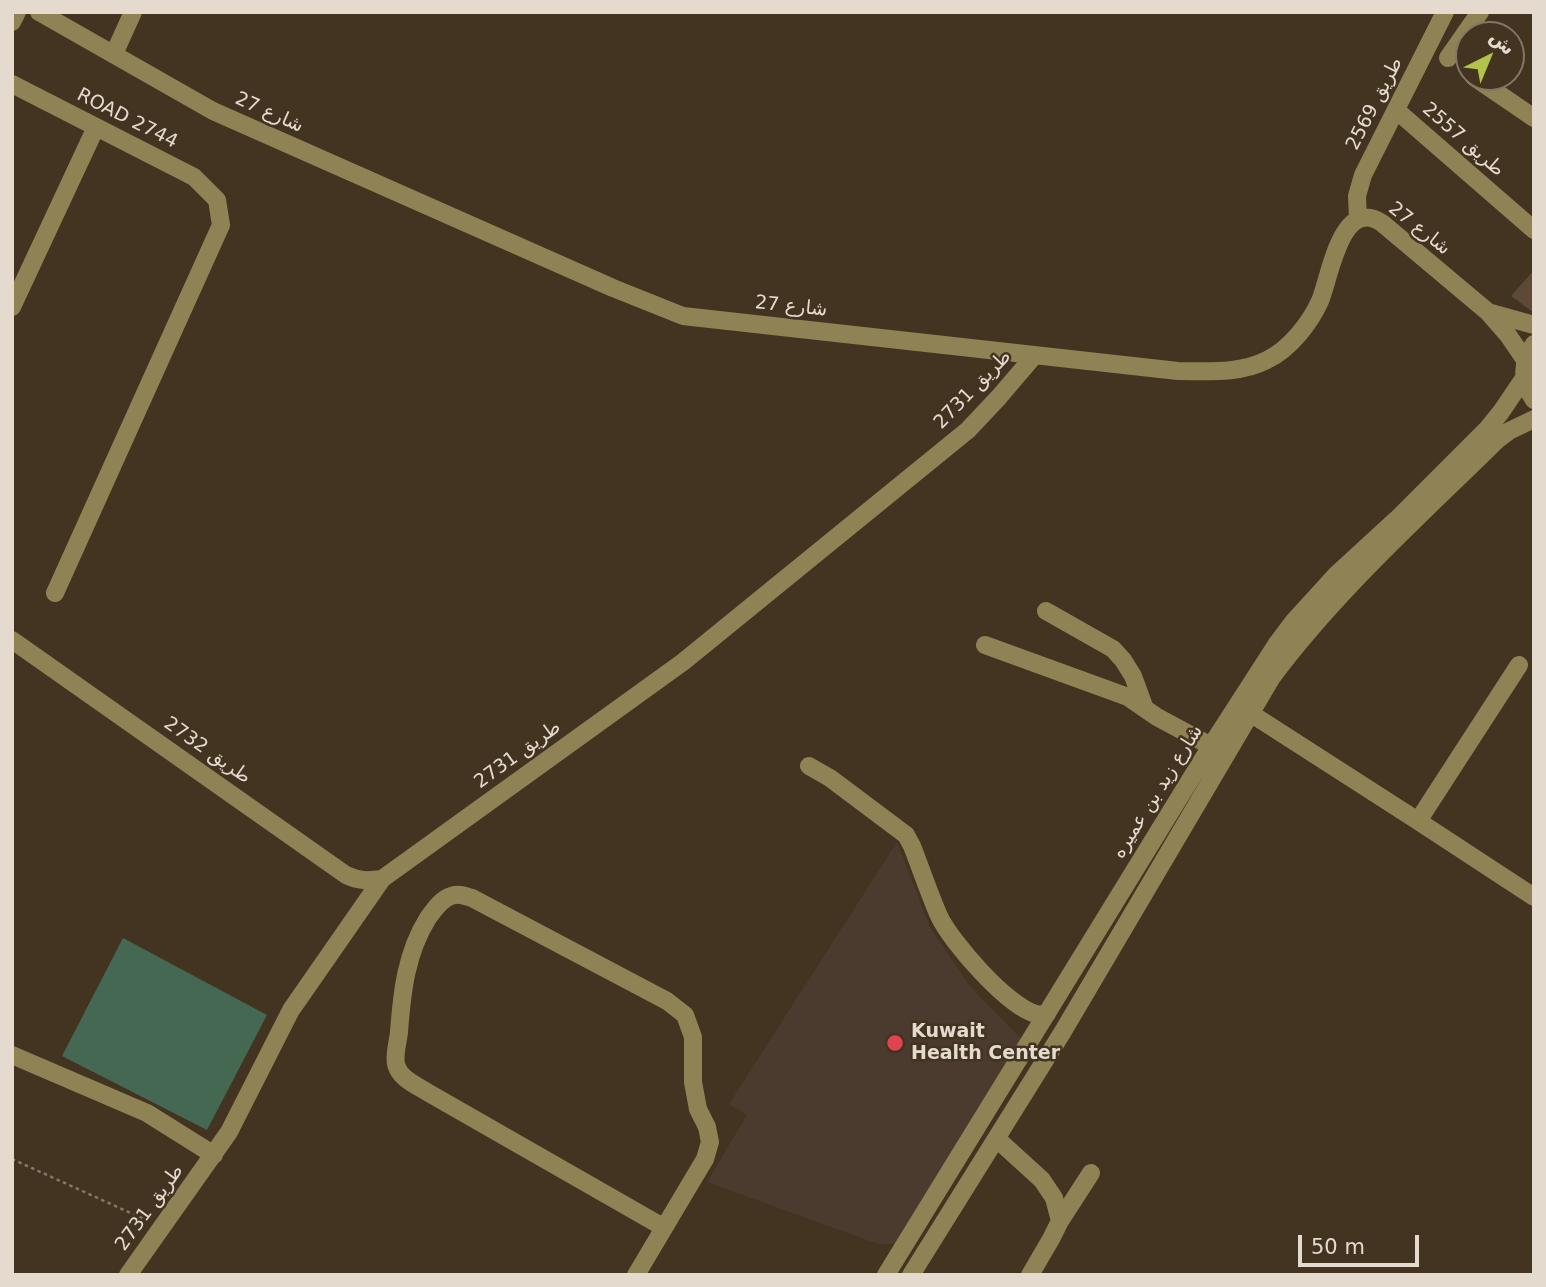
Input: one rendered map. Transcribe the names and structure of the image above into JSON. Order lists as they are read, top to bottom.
{
  "streets": {
    "street": [
      "طريق 2569",
      "شارع 27",
      "ROAD 2744",
      "طريق 2557",
      "طريق 2731",
      "طريق 2732",
      "شارع زيد بن عميره"
    ]
  },
  "crossings": [
    ["طريق 2569", "شارع 27"],
    ["طريق 2569", "طريق 2557"],
    ["شارع 27", "طريق 2731"],
    ["شارع 27", "شارع زيد بن عميره"],
    ["طريق 2731", "طريق 2732"]
  ],
  "places": ["Kuwait Health Center"],
  "scale_bar": "50 m",
  "north": "top right"
}
